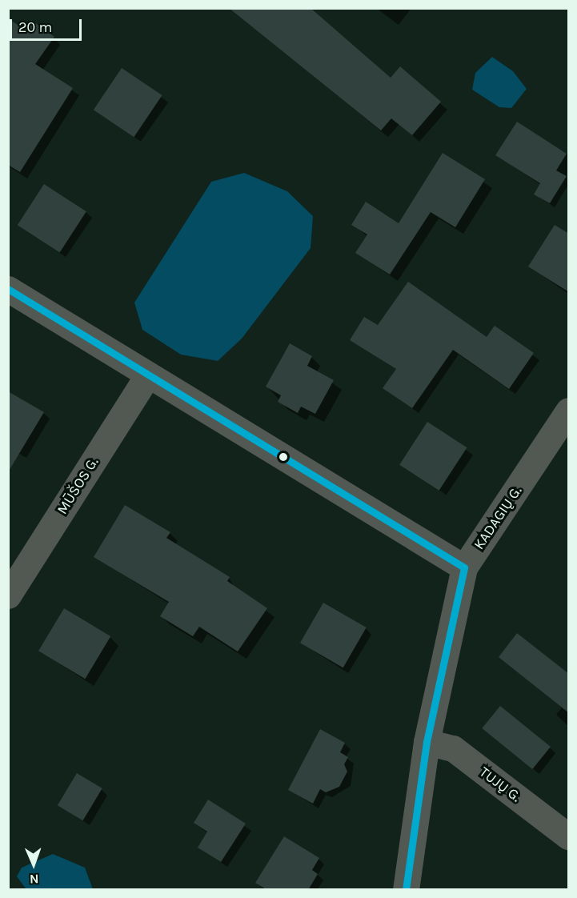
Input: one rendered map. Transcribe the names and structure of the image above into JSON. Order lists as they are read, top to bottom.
{
  "streets": {
    "street": ["MŪŠOS G.", "KADAGIŲ G.", "TUJŲ G."]
  },
  "crossings": [
    ["KADAGIŲ G.", "TUJŲ G."]
  ],
  "scale_bar": "20 m",
  "north": "bottom"
}
